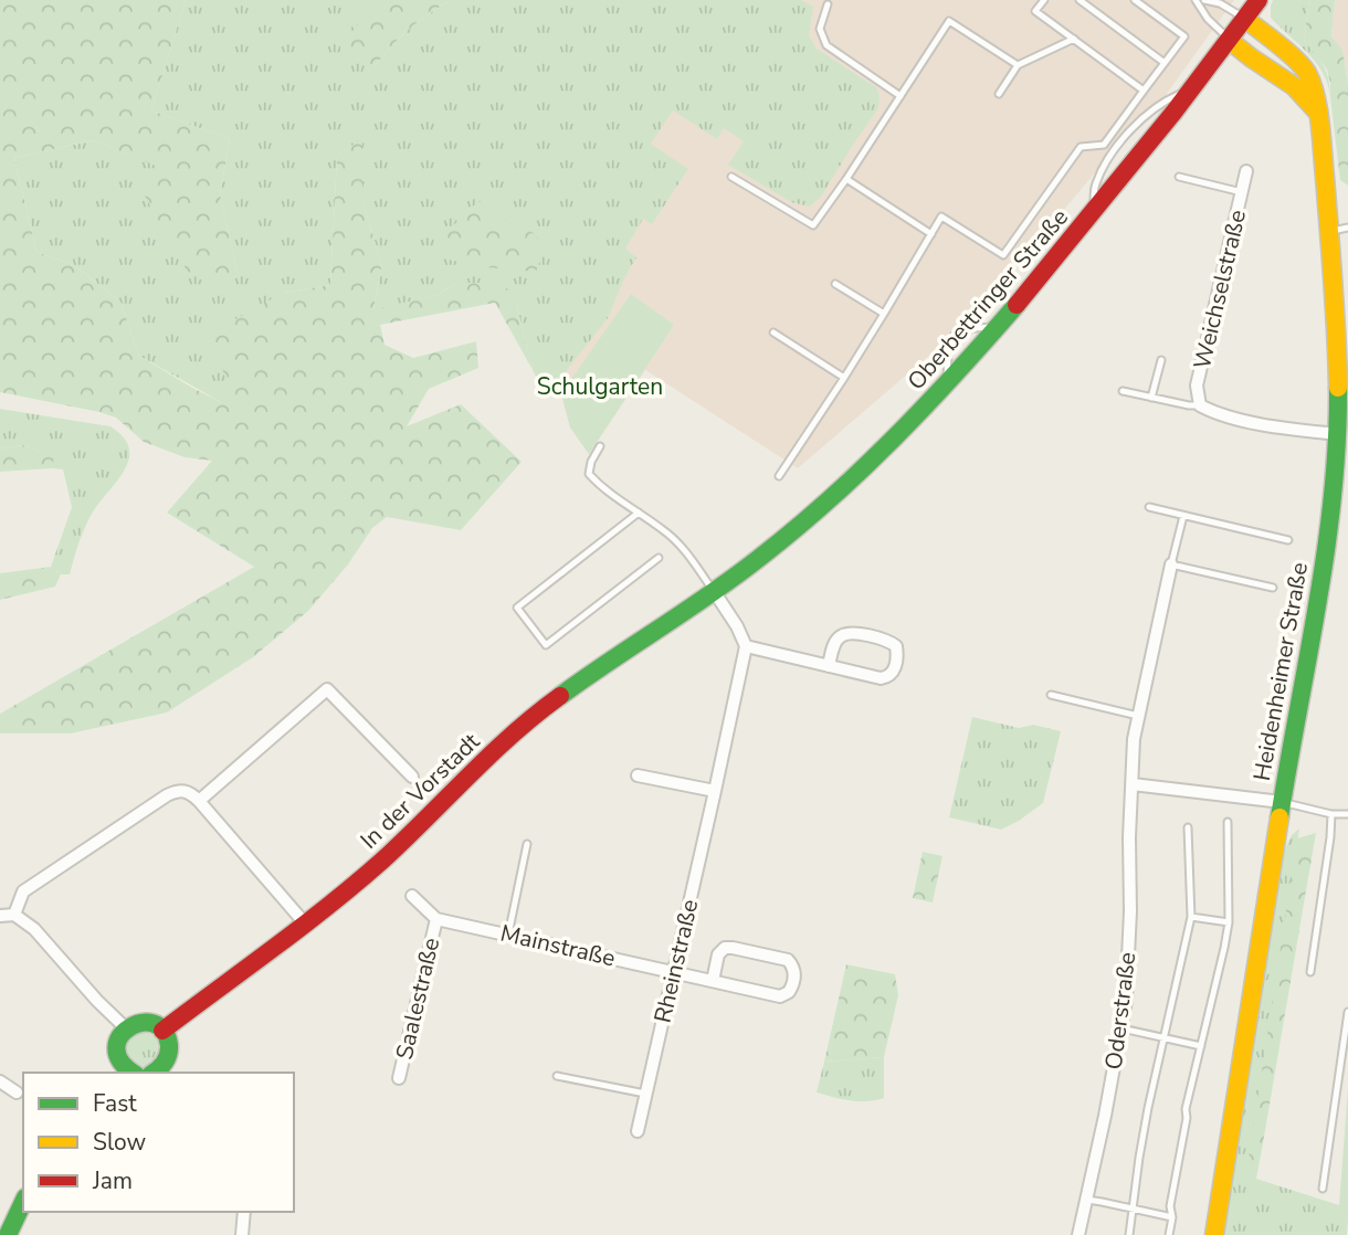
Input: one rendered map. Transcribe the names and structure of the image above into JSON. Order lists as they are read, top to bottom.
{
  "streets": {
    "street": [
      "Weichselstraße",
      "Oberbettringer Straße",
      "Heidenheimer Straße",
      "In der Vorstadt",
      "Mainstraße",
      "Rheinstraße",
      "Saalestraße",
      "Oderstraße"
    ]
  },
  "crossings": [
    ["Oberbettringer Straße", "Heidenheimer Straße"],
    ["Oberbettringer Straße", "In der Vorstadt"],
    ["Mainstraße", "Rheinstraße"],
    ["Mainstraße", "Saalestraße"]
  ],
  "parks": ["Schulgarten"],
  "legend": ["Fast", "Slow", "Jam"]
}
